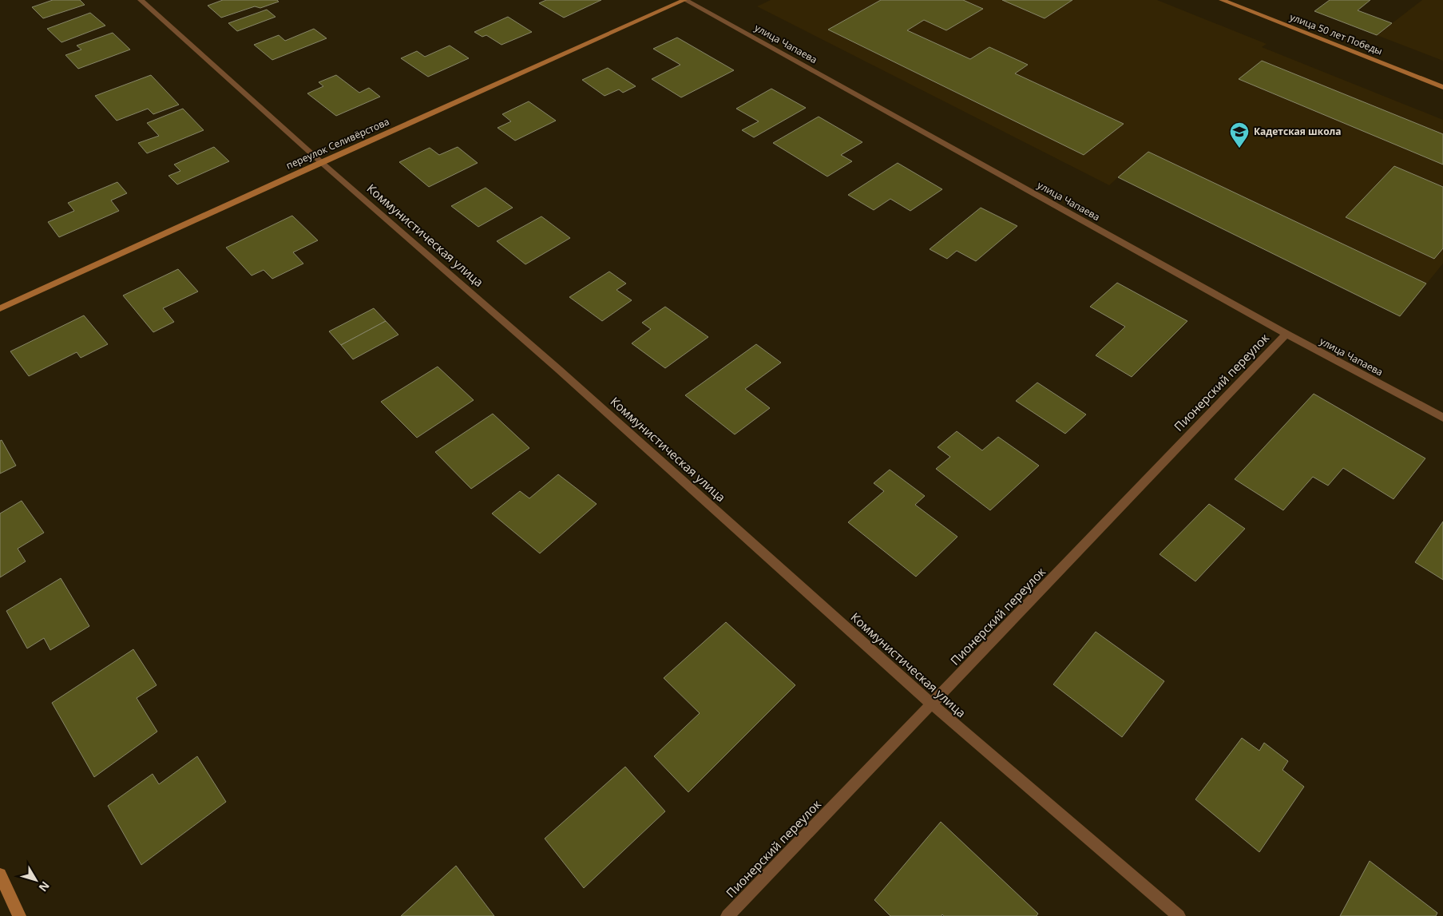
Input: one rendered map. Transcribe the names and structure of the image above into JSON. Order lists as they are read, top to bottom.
{
  "streets": {
    "street": [
      "улица 50 лет Победы",
      "улица Чапаева",
      "переулок Селивёрстова",
      "Коммунистическая улица",
      "Пионерский переулок"
    ]
  },
  "crossings": [
    ["улица Чапаева", "переулок Селивёрстова"],
    ["улица Чапаева", "Пионерский переулок"],
    ["переулок Селивёрстова", "Коммунистическая улица"],
    ["Коммунистическая улица", "Пионерский переулок"]
  ],
  "places": {
    "school or university": ["Кадетская школа"]
  },
  "north": "bottom right"
}
